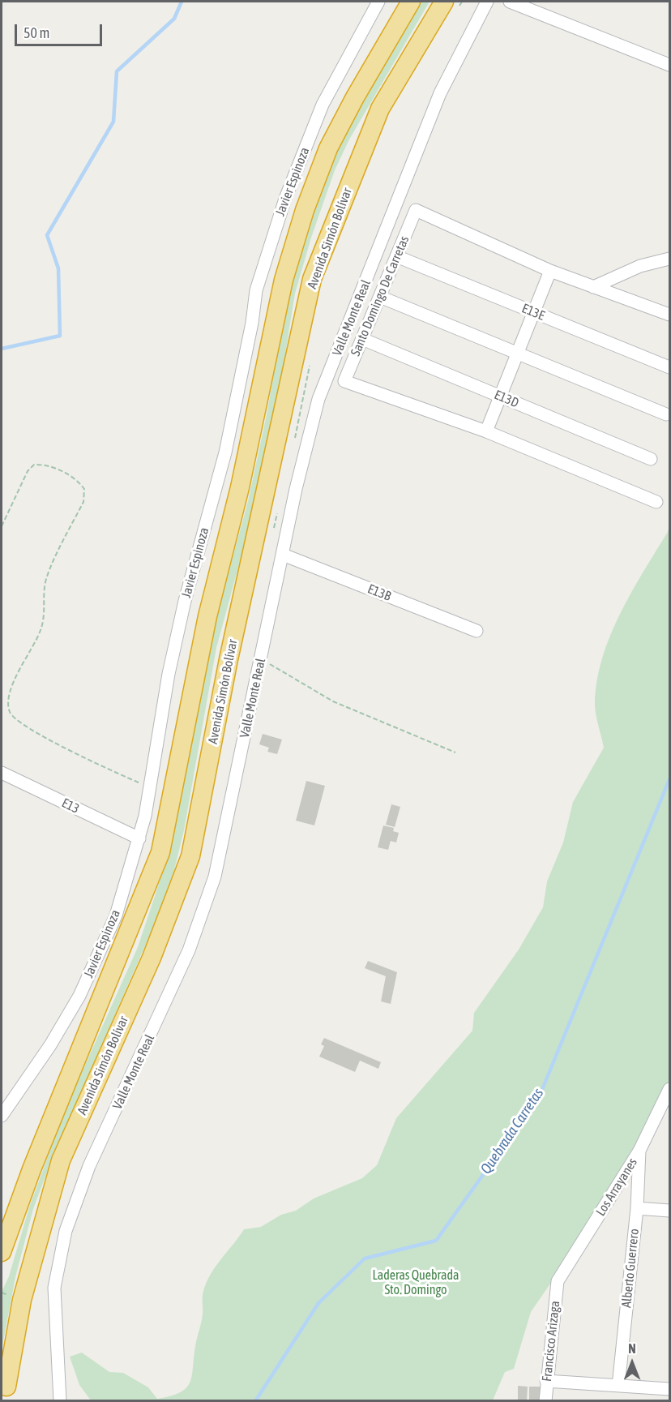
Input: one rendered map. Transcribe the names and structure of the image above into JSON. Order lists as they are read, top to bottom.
{
  "streets": {
    "highway": ["Avenida Simón Bolívar"],
    "street": [
      "Javier Espinoza",
      "Santo Domingo De Carretas",
      "E13E",
      "Valle Monte Real",
      "E13D",
      "E13B",
      "E13",
      "Los Arrayanes",
      "Alberto Guerrero",
      "Francisco Arizaga"
    ]
  },
  "crossings": [
    ["Javier Espinoza", "E13"],
    ["Santo Domingo De Carretas", "E13E"],
    ["Santo Domingo De Carretas", "E13D"],
    ["Valle Monte Real", "E13B"],
    ["Los Arrayanes", "Alberto Guerrero"],
    ["Los Arrayanes", "Francisco Arizaga"]
  ],
  "water": ["Quebrada Carretas"],
  "parks": ["Laderas Quebrada Sto. Domingo"],
  "scale_bar": "50 m",
  "north": "top"
}
